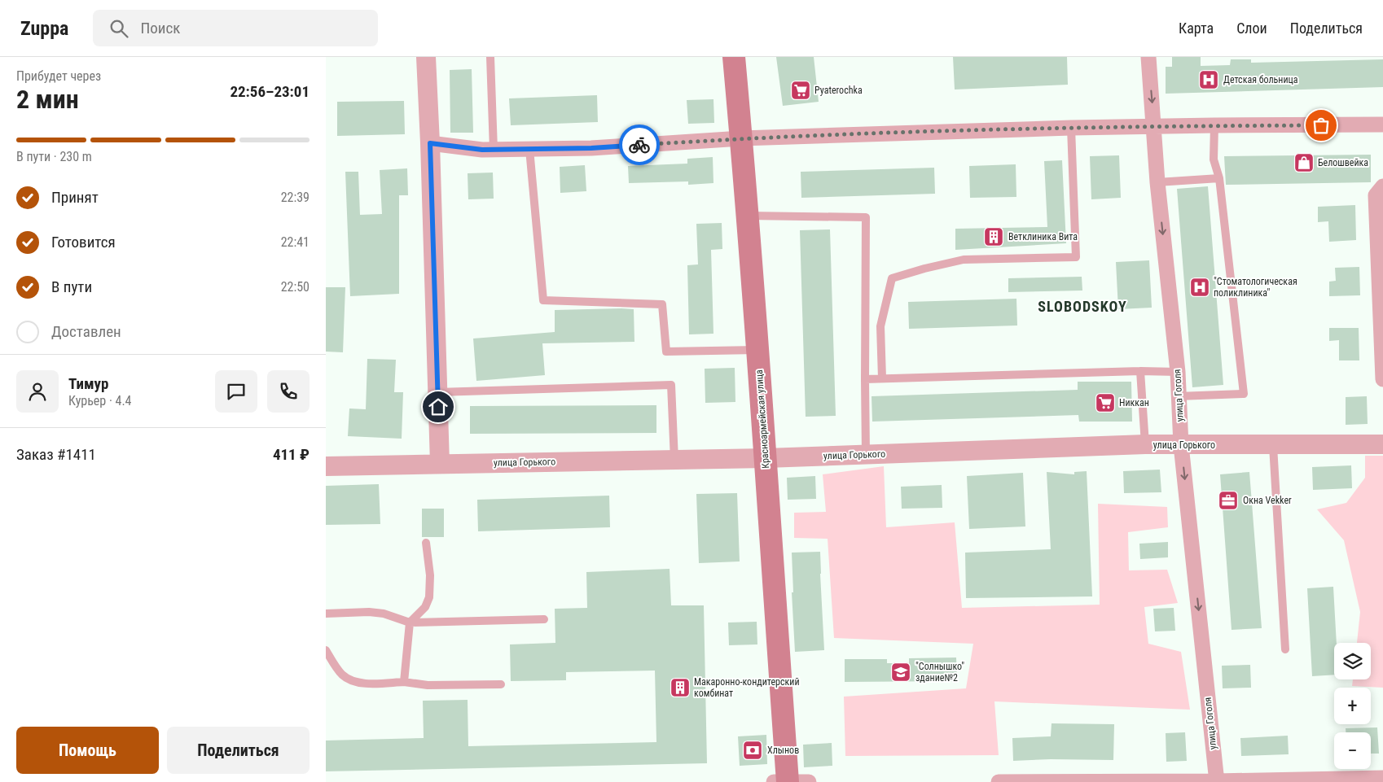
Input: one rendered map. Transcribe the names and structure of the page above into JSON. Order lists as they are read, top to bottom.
{
  "streets": {
    "main road": ["Красноармейская улица"],
    "street": ["улица Гоголя", "улица Горького"]
  },
  "crossings": [
    ["улица Гоголя", "улица Горького"],
    ["Красноармейская улица", "улица Горького"]
  ],
  "one_way": ["улица Гоголя"],
  "districts": ["SLOBODSKOY"],
  "places": {
    "hospital": ["Детская больница", "\"Стоматологическая поликлиника\""],
    "supermarket": ["Pyaterochka", "Никкан"],
    "shop": ["Белошвейка"],
    "building": ["Ветклиника Вита", "Макаронно-кондитерский комбинат"],
    "office": ["Окна Vekker"],
    "school or university": ["\"Солнышко\" здание№2"],
    "bank": ["Хлынов"]
  },
  "page": {
    "header": "Zuppa",
    "search": "Поиск",
    "nav": ["Карта", "Слои", "Поделиться"],
    "heading": ["2 мин", "Прибудет через", "22:56–23:01"],
    "panel": [
      "Тимур",
      "Курьер · 4.4",
      "Заказ #1411",
      "411 ₽"
    ],
    "bar": "В пути · 230 m",
    "list": [
      ["Принят", "22:39"],
      ["Готовится", "22:41"],
      ["В пути", "22:50"],
      "Доставлен"
    ],
    "map_buttons": ["+", "−"],
    "buttons": ["Помощь", "Поделиться"]
  }
}
